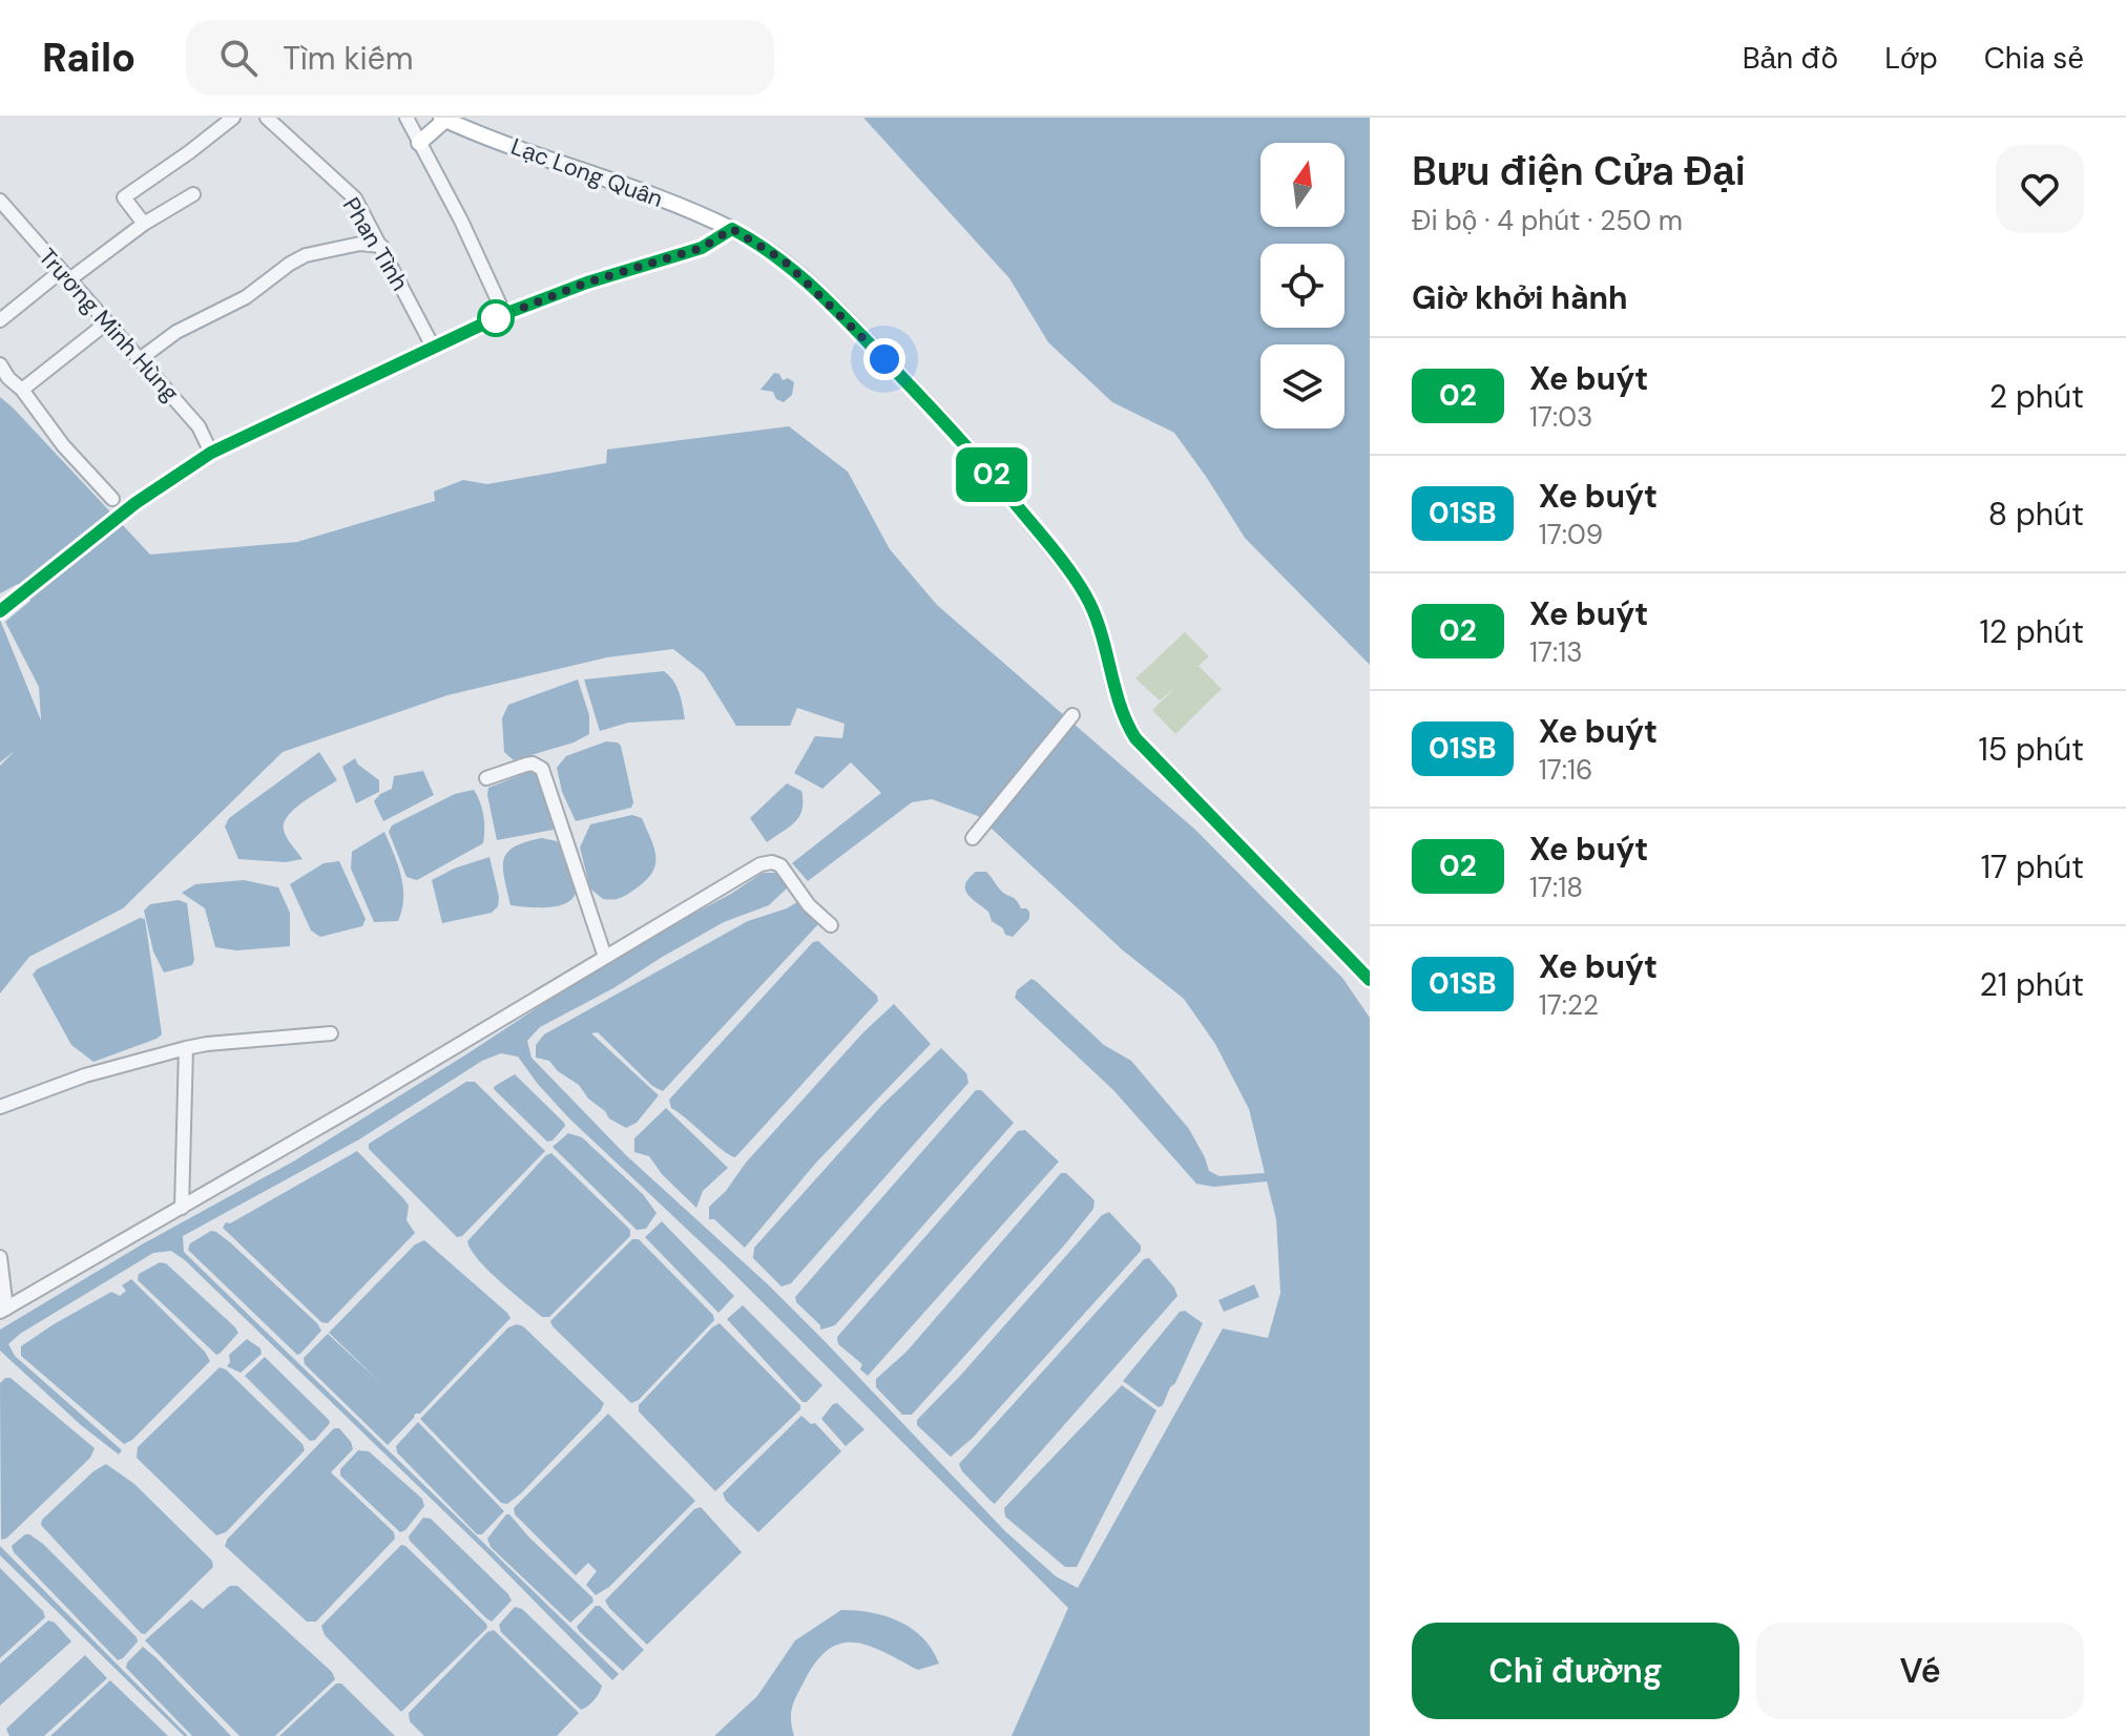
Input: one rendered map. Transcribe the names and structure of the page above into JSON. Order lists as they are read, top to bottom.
{
  "streets": {
    "main road": ["Lạc Long Quân"],
    "street": ["Phan Tình", "Trương Minh Hùng"]
  },
  "lines": ["bus line 02"],
  "north": "top",
  "page": {
    "header": "Railo",
    "search": "Tìm kiếm",
    "nav": ["Bản đồ", "Lớp", "Chia sẻ"],
    "on_map": "02",
    "heading": [
      ["Bưu điện Cửa Đại", "Đi bộ · 4 phút · 250 m"],
      "Giờ khởi hành"
    ],
    "list": [
      {
        "mark": "02",
        "name": "Xe buýt",
        "note": "17:03",
        "value": "2 phút"
      },
      {
        "mark": "01SB",
        "name": "Xe buýt",
        "note": "17:09",
        "value": "8 phút"
      },
      {
        "mark": "02",
        "name": "Xe buýt",
        "note": "17:13",
        "value": "12 phút"
      },
      {
        "mark": "01SB",
        "name": "Xe buýt",
        "note": "17:16",
        "value": "15 phút"
      },
      {
        "mark": "02",
        "name": "Xe buýt",
        "note": "17:18",
        "value": "17 phút"
      },
      {
        "mark": "01SB",
        "name": "Xe buýt",
        "note": "17:22",
        "value": "21 phút"
      }
    ],
    "buttons": ["Chỉ đường", "Vé"]
  }
}
